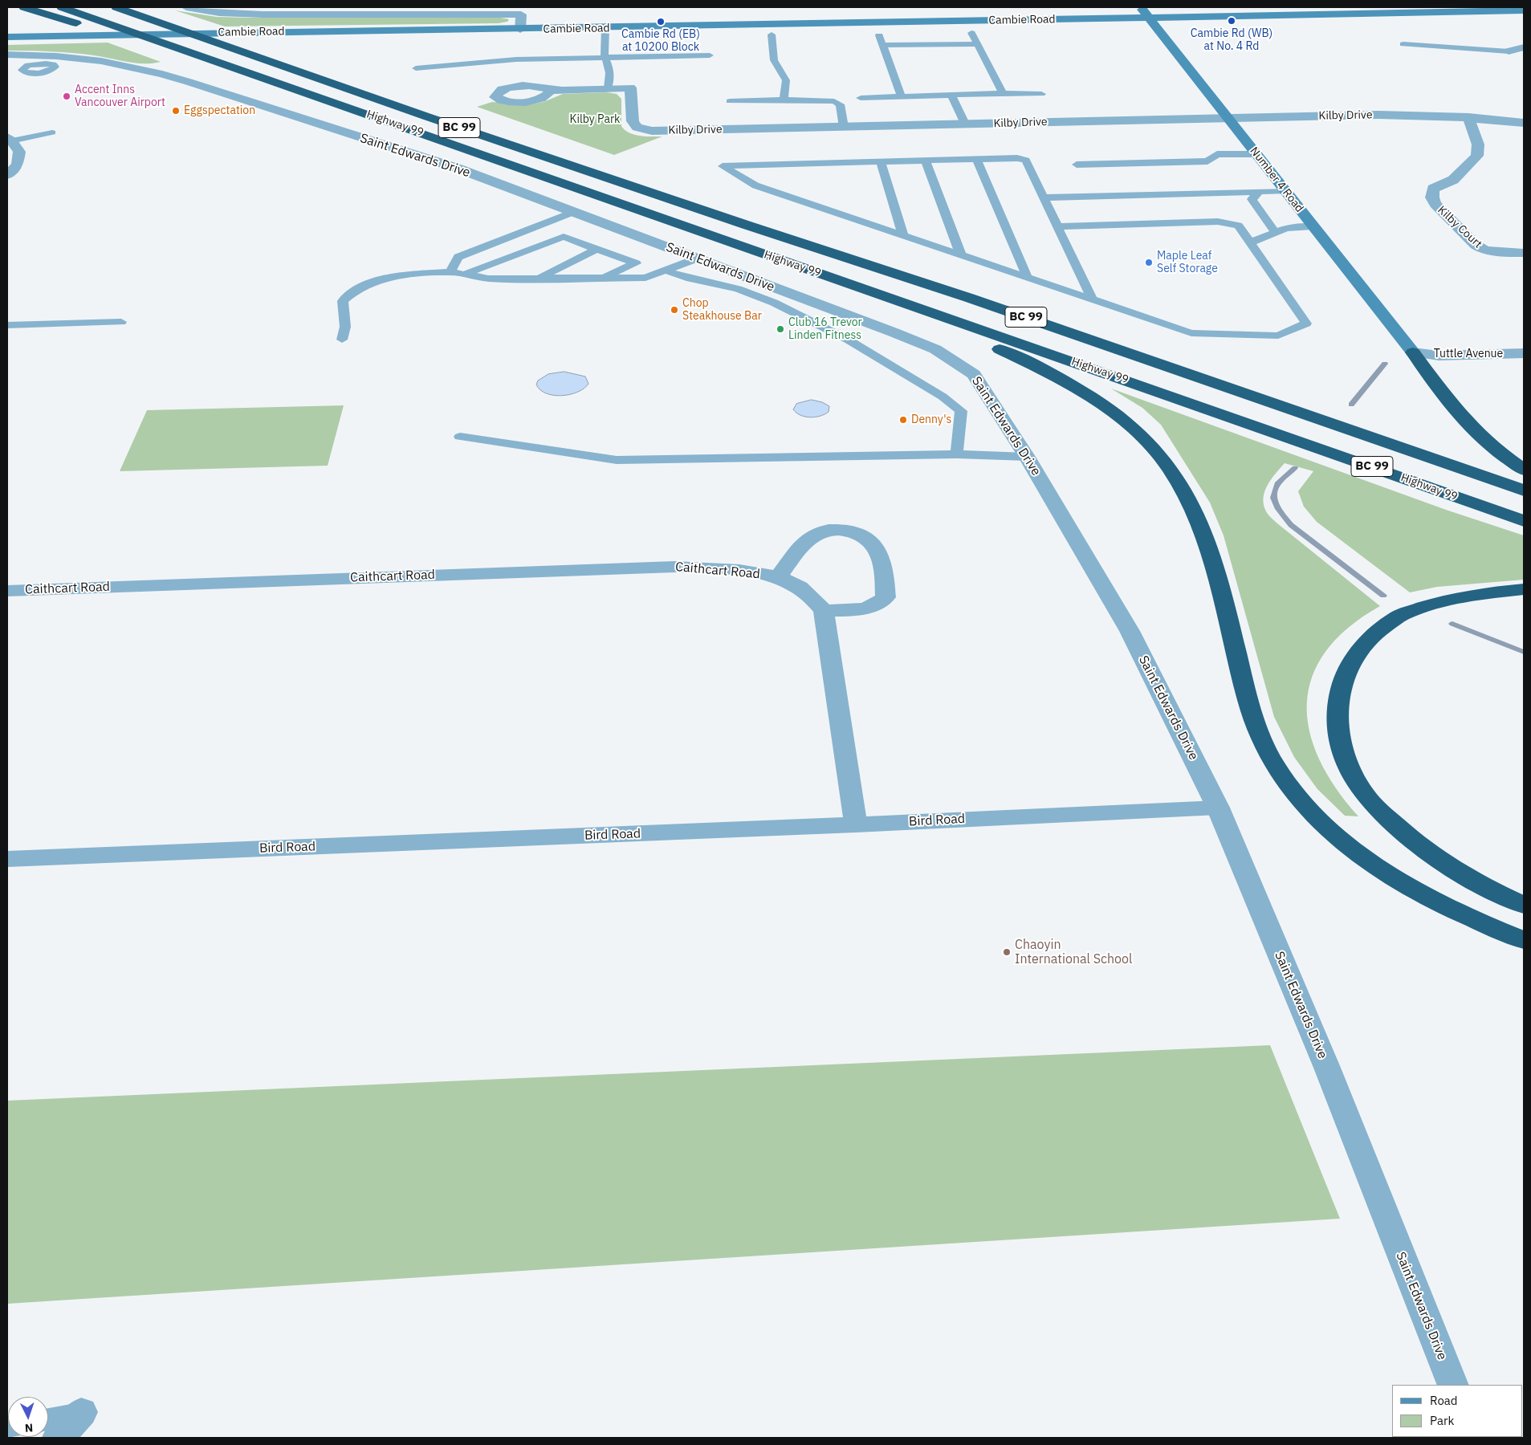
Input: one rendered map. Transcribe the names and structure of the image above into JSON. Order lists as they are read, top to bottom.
{
  "streets": {
    "highway": ["Highway 99", "BC 99"],
    "main road": ["Cambie Road", "Number 4 Road"],
    "street": [
      "Kilby Drive",
      "Saint Edwards Drive",
      "Kilby Court",
      "Tuttle Avenue",
      "Caithcart Road",
      "Bird Road"
    ]
  },
  "crossings": [
    ["Cambie Road", "Number 4 Road"],
    ["Kilby Drive", "Number 4 Road"],
    ["Kilby Drive", "Kilby Court"],
    ["Saint Edwards Drive", "Bird Road"],
    ["Number 4 Road", "Tuttle Avenue"]
  ],
  "parks": ["Kilby Park"],
  "places": [
    "Cambie Rd (WB) at No. 4 Rd",
    "Cambie Rd (EB) at 10200 Block",
    "Accent Inns Vancouver Airport",
    "Eggspectation",
    "Maple Leaf Self Storage",
    "Chop Steakhouse Bar",
    "Club 16 Trevor Linden Fitness",
    "Denny's",
    "Chaoyin International School"
  ],
  "legend": ["Road", "Park"],
  "north": "bottom"
}
